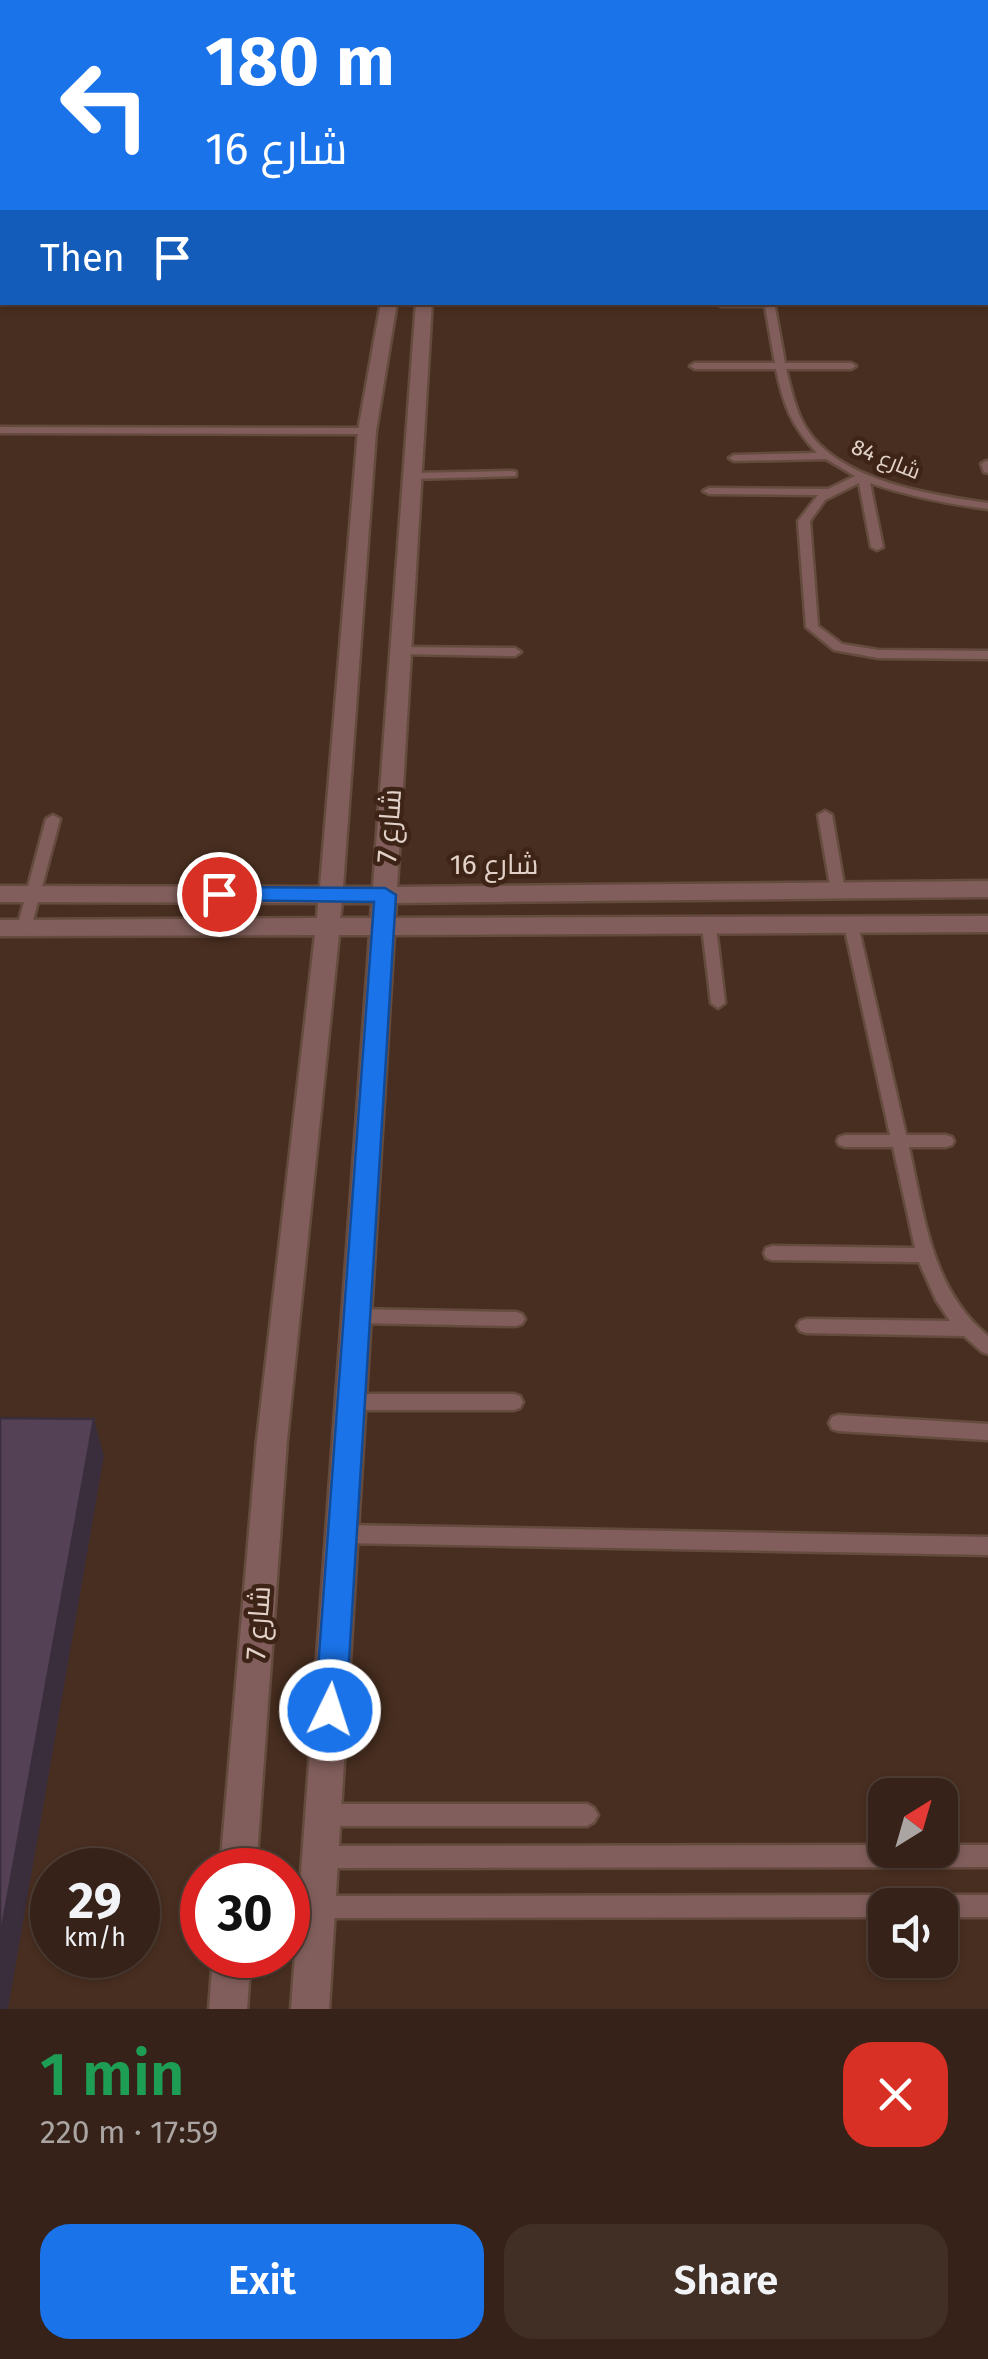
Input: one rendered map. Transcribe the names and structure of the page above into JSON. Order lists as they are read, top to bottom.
{
  "streets": {
    "street": ["شارع 7", "شارع 16"],
    "lane": ["شارع 84"]
  },
  "crossings": [
    ["شارع 7", "شارع 16"]
  ],
  "north": "top right",
  "page": {
    "turn": ["180 m", "شارع 16"],
    "then": "Then",
    "speed": "29 km/h",
    "limit": "30",
    "heading": ["1 min", "220 m · 17:59"],
    "buttons": ["Exit", "Share"]
  }
}
